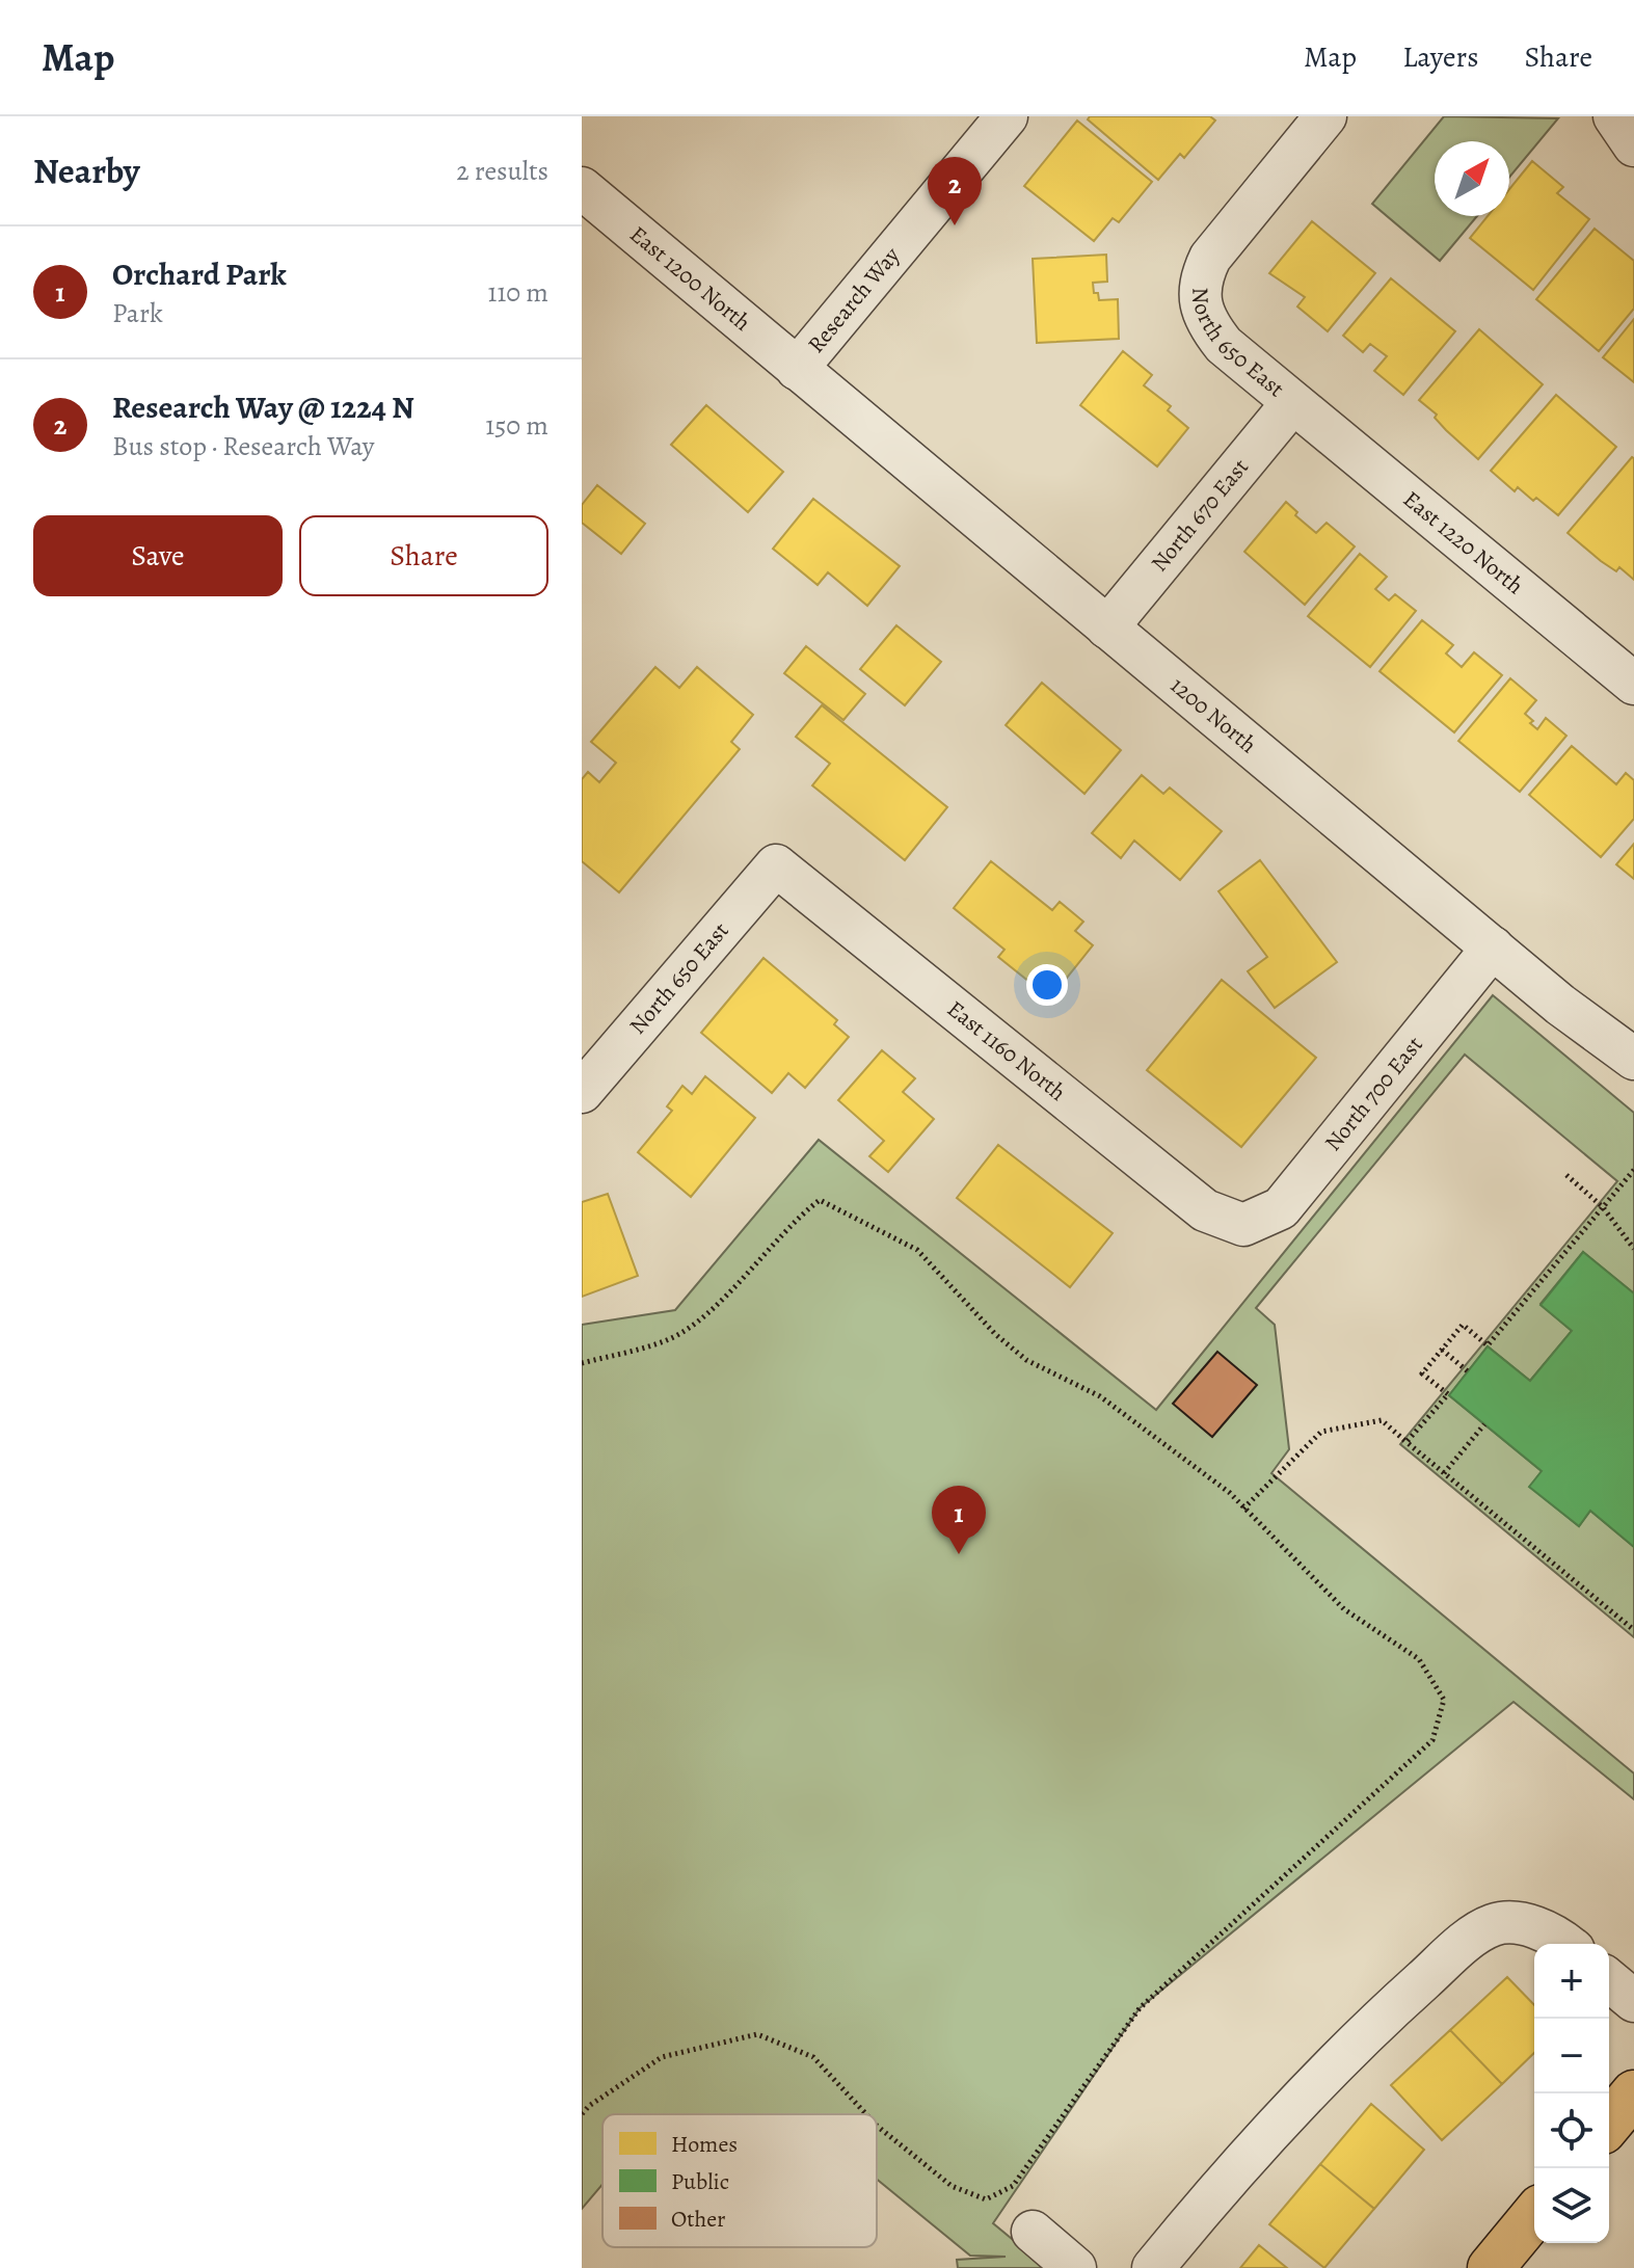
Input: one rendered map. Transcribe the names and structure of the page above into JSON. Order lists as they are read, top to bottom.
{
  "streets": {
    "street": [
      "East 1200 North",
      "Research Way",
      "North 650 East",
      "North 670 East",
      "East 1220 North",
      "1200 North",
      "East 1160 North",
      "North 700 East"
    ]
  },
  "crossings": [
    ["East 1200 North", "Research Way"],
    ["East 1200 North", "1200 North"],
    ["Research Way", "1200 North"],
    ["North 650 East", "North 670 East"],
    ["North 650 East", "East 1220 North"],
    ["North 650 East", "East 1160 North"],
    ["North 670 East", "East 1220 North"],
    ["North 670 East", "1200 North"],
    ["1200 North", "North 700 East"],
    ["East 1160 North", "North 700 East"]
  ],
  "legend": ["Homes", "Public", "Other"],
  "north": "top right",
  "page": {
    "header": "Map",
    "nav": ["Map", "Layers", "Share"],
    "heading": ["Nearby", "2 results"],
    "pins": ["2", "1"],
    "list": [
      {
        "mark": "1",
        "name": "Orchard Park",
        "note": "Park",
        "value": "110 m"
      },
      {
        "mark": "2",
        "name": "Research Way @ 1224 N",
        "note": "Bus stop · Research Way",
        "value": "150 m"
      }
    ],
    "buttons": ["Save", "Share"],
    "map_buttons": ["+", "−"]
  }
}
